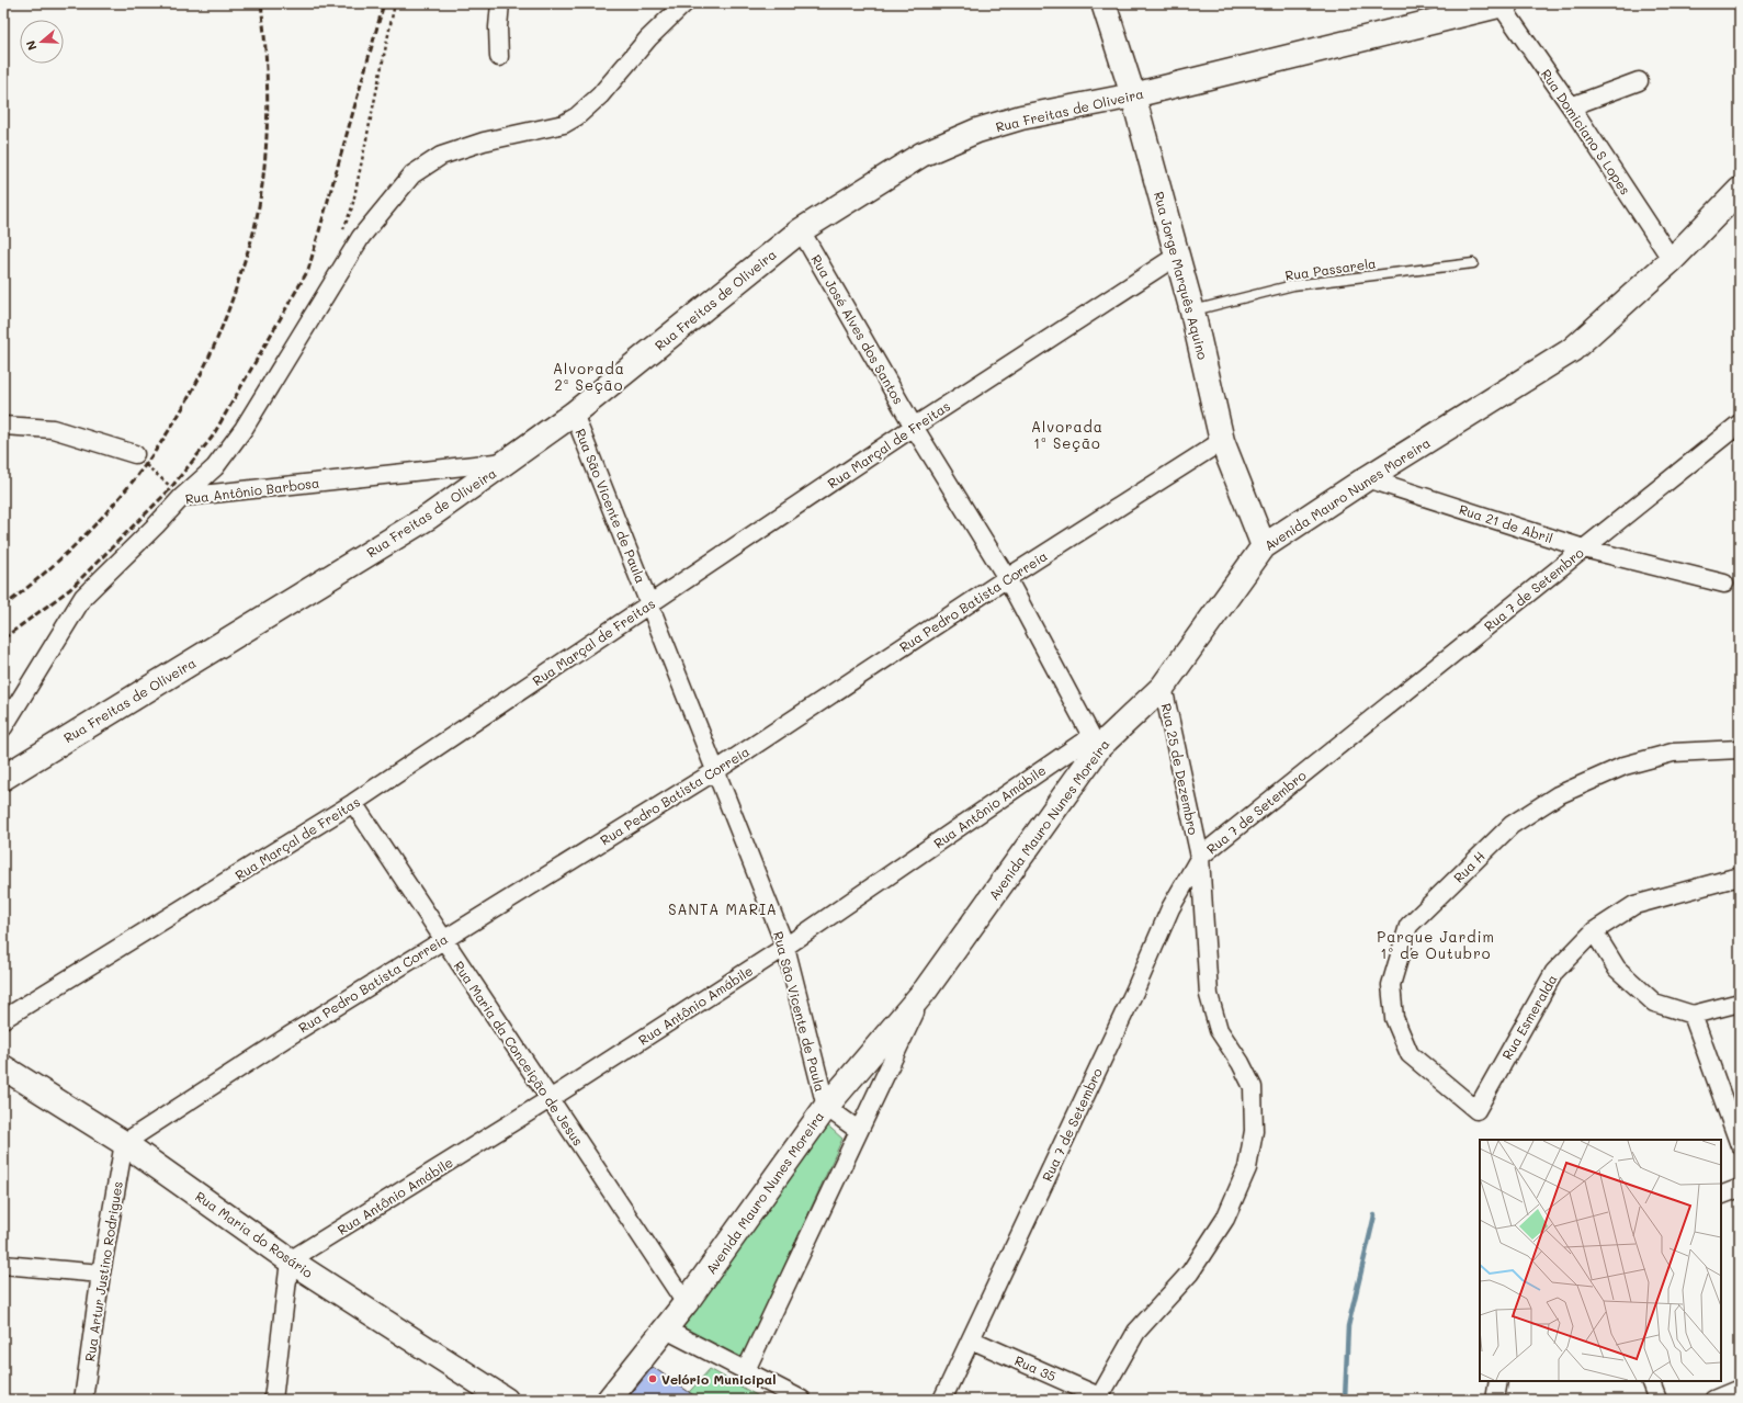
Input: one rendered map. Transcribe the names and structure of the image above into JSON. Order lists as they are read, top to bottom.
{
  "streets": {
    "street": [
      "Rua Freitas de Oliveira",
      "Rua Domiciano S Lopes",
      "Rua Jorge Marquês Aquino",
      "Rua José Alves dos Santos",
      "Rua Marçal de Freitas",
      "Rua Antônio Barbosa",
      "Avenida Mauro Nunes Moreira",
      "Rua São Vicente de Paula",
      "Rua 21 de Abril",
      "Rua 7 de Setembro",
      "Rua Pedro Batista Correia",
      "Rua 25 de Dezembro",
      "Rua Antônio Amábile",
      "Rua H",
      "Rua Esmeralda",
      "Rua Maria da Conceição de Jesus",
      "Rua Maria do Rosário",
      "Rua Artur Justino Rodrigues",
      "Rua 35"
    ],
    "lane": ["Rua Passarela"]
  },
  "crossings": [
    ["Rua Freitas de Oliveira", "Rua Domiciano S Lopes"],
    ["Rua Freitas de Oliveira", "Rua Jorge Marquês Aquino"],
    ["Rua Freitas de Oliveira", "Rua José Alves dos Santos"],
    ["Rua Freitas de Oliveira", "Rua Antônio Barbosa"],
    ["Rua Freitas de Oliveira", "Rua São Vicente de Paula"],
    ["Rua Domiciano S Lopes", "Avenida Mauro Nunes Moreira"],
    ["Rua Passarela", "Rua Jorge Marquês Aquino"],
    ["Rua Jorge Marquês Aquino", "Rua Marçal de Freitas"],
    ["Rua Jorge Marquês Aquino", "Avenida Mauro Nunes Moreira"],
    ["Rua Jorge Marquês Aquino", "Rua Pedro Batista Correia"],
    ["Rua José Alves dos Santos", "Rua Marçal de Freitas"],
    ["Rua José Alves dos Santos", "Avenida Mauro Nunes Moreira"],
    ["Rua José Alves dos Santos", "Rua Pedro Batista Correia"],
    ["Rua José Alves dos Santos", "Rua Antônio Amábile"],
    ["Rua Marçal de Freitas", "Rua São Vicente de Paula"],
    ["Rua Marçal de Freitas", "Rua Maria da Conceição de Jesus"],
    ["Avenida Mauro Nunes Moreira", "Rua São Vicente de Paula"],
    ["Avenida Mauro Nunes Moreira", "Rua 21 de Abril"],
    ["Avenida Mauro Nunes Moreira", "Rua 25 de Dezembro"],
    ["Avenida Mauro Nunes Moreira", "Rua Antônio Amábile"],
    ["Avenida Mauro Nunes Moreira", "Rua Maria da Conceição de Jesus"],
    ["Rua São Vicente de Paula", "Rua Pedro Batista Correia"],
    ["Rua São Vicente de Paula", "Rua Antônio Amábile"],
    ["Rua 21 de Abril", "Rua 7 de Setembro"],
    ["Rua 7 de Setembro", "Rua 25 de Dezembro"],
    ["Rua 7 de Setembro", "Rua 35"],
    ["Rua Pedro Batista Correia", "Rua Maria da Conceição de Jesus"],
    ["Rua Pedro Batista Correia", "Rua Maria do Rosário"],
    ["Rua Pedro Batista Correia", "Rua Artur Justino Rodrigues"],
    ["Rua 25 de Dezembro", "Rua 35"],
    ["Rua Antônio Amábile", "Rua Maria da Conceição de Jesus"],
    ["Rua Antônio Amábile", "Rua Maria do Rosário"],
    ["Rua H", "Rua Esmeralda"],
    ["Rua Maria do Rosário", "Rua Artur Justino Rodrigues"]
  ],
  "districts": [
    "Alvorada 2ª Seção",
    "Alvorada 1ª Seção",
    "SANTA MARIA",
    "Parque Jardim 1º de Outubro"
  ],
  "places": ["Velório Municipal"],
  "north": "left"
}
